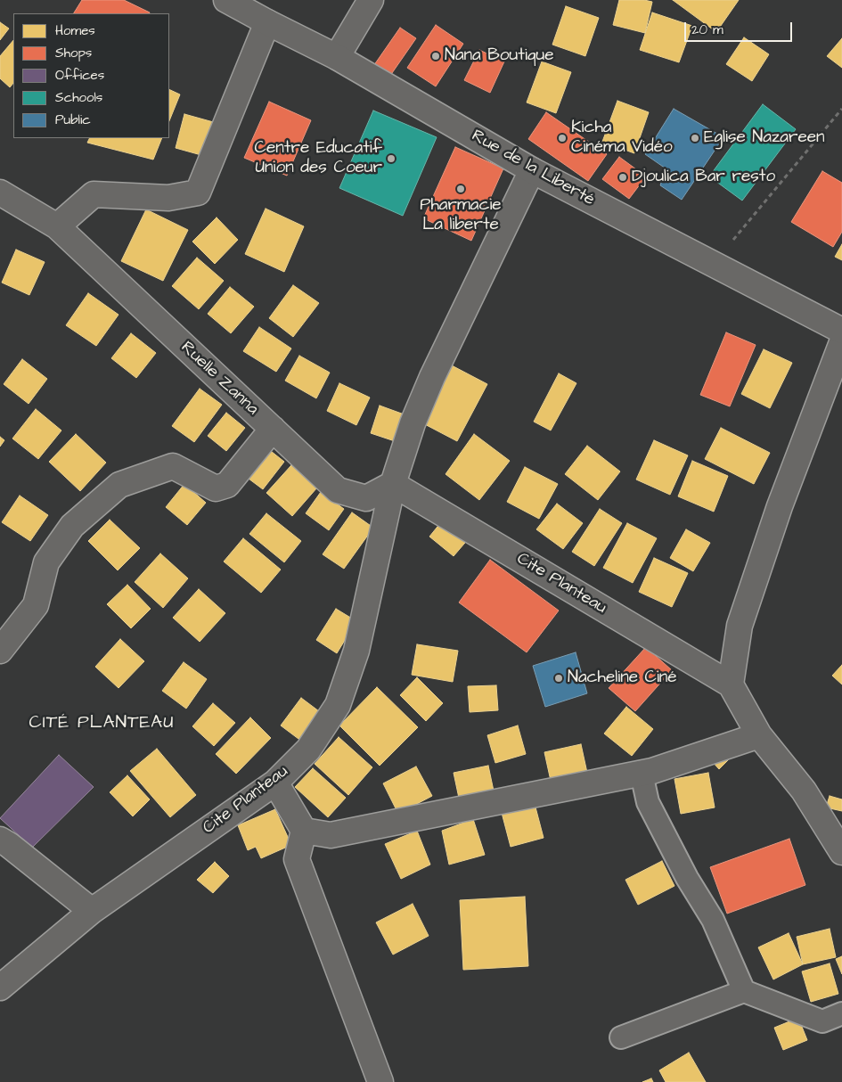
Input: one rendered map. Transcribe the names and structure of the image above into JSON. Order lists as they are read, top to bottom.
{
  "streets": {
    "street": ["Rue de la Liberté", "Ruelle Zanna", "Cite Planteau"]
  },
  "crossings": [
    ["Rue de la Liberté", "Cite Planteau"],
    ["Ruelle Zanna", "Cite Planteau"]
  ],
  "districts": ["CITÉ PLANTEAU"],
  "places": [
    "Nana Boutique",
    "Kicha Cinéma Vidéo",
    "Eglise Nazareen",
    "Centre Educatif Union des Coeur",
    "Djoulica Bar resto",
    "Pharmacie La liberte",
    "Nacheline Ciné"
  ],
  "legend": [
    "Homes",
    "Shops",
    "Offices",
    "Schools",
    "Public"
  ],
  "scale_bar": "20 m"
}
